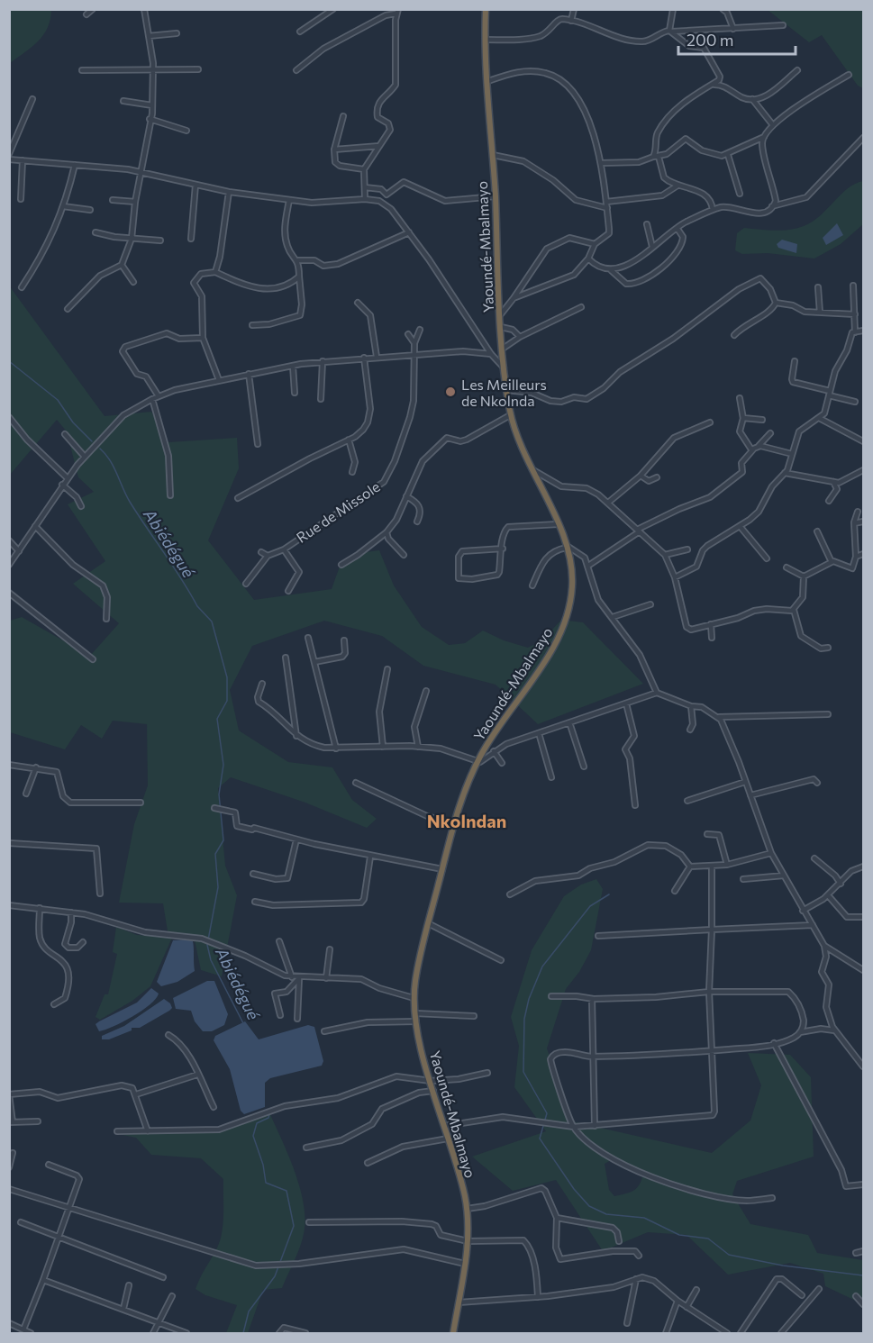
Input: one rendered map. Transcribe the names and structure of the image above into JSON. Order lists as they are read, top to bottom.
{
  "streets": {
    "highway": ["Yaoundé-Mbalmayo"],
    "street": ["Rue de Missole"]
  },
  "districts": ["Nkolndan"],
  "water": ["Abiédégué"],
  "places": ["Les Meilleurs de Nkolnda"],
  "scale_bar": "200 m"
}
